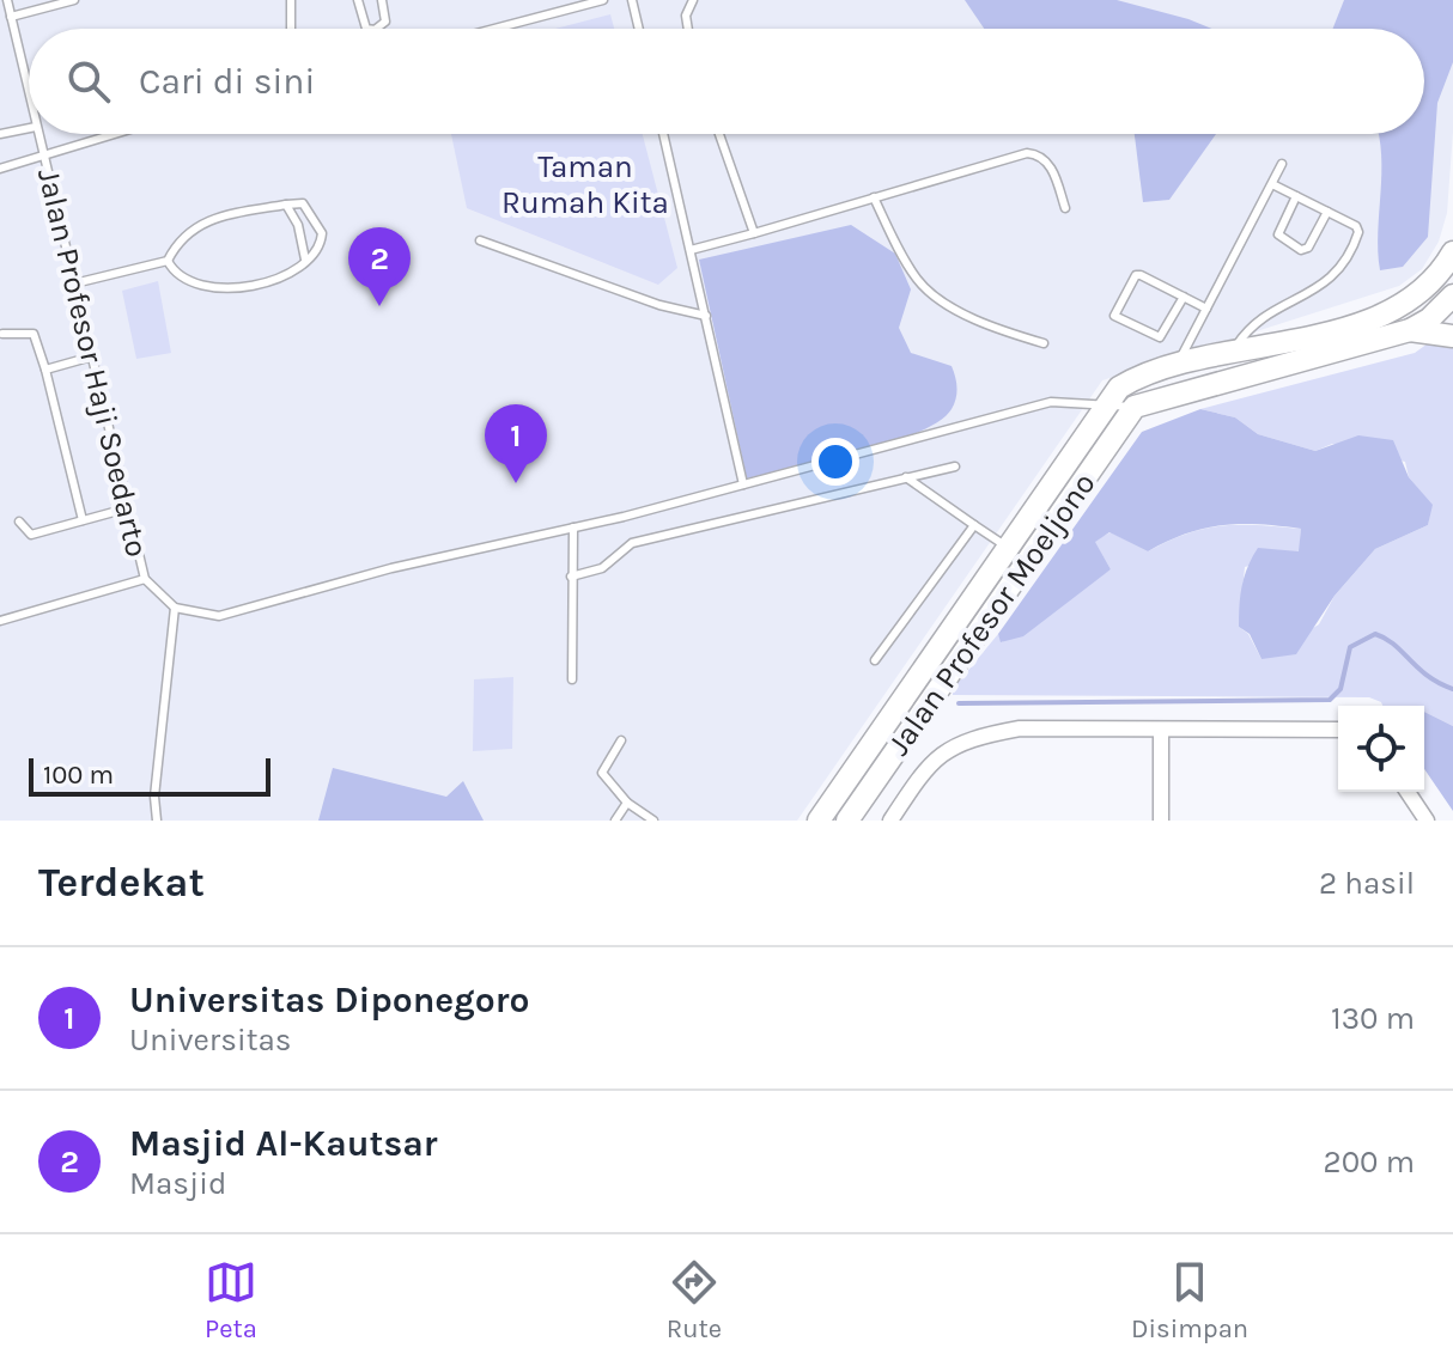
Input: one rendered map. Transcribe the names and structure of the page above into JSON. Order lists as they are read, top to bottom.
{
  "streets": {
    "street": ["Jalan Profesor Moeljono"],
    "lane": ["Jalan Profesor Haji Soedarto"]
  },
  "parks": ["Taman Rumah Kita"],
  "scale_bar": "100 m",
  "page": {
    "search": "Cari di sini",
    "pins": ["2", "1"],
    "scale": "100 m",
    "heading": ["Terdekat", "2 hasil"],
    "list": [
      {
        "mark": "1",
        "name": "Universitas Diponegoro",
        "note": "Universitas",
        "value": "130 m"
      },
      {
        "mark": "2",
        "name": "Masjid Al-Kautsar",
        "note": "Masjid",
        "value": "200 m"
      }
    ],
    "nav": ["Peta", "Rute", "Disimpan"]
  }
}
